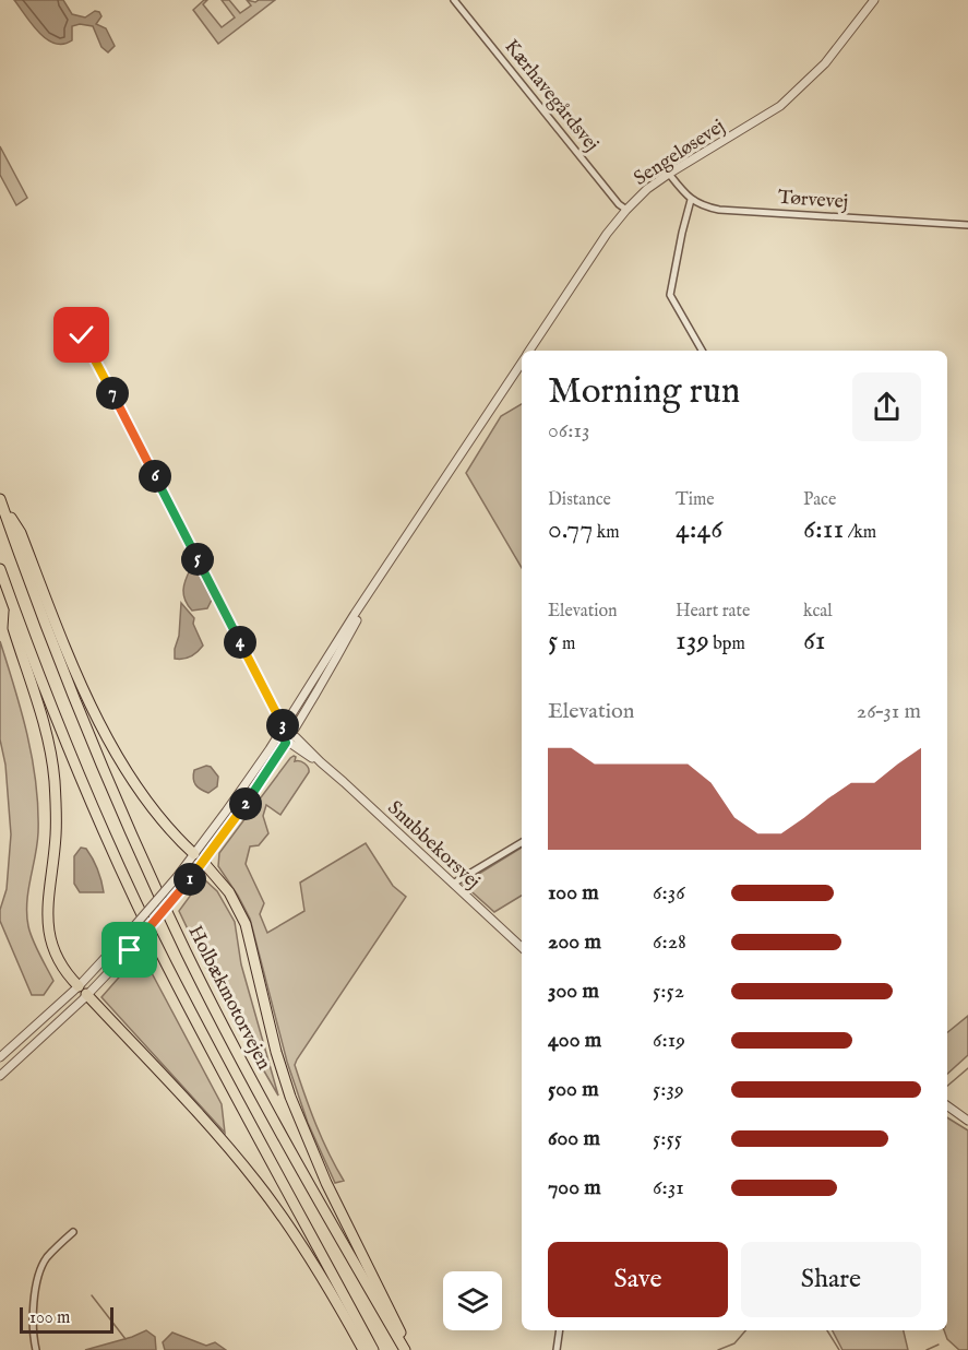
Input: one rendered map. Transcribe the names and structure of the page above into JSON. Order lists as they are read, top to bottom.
{
  "streets": {
    "highway": ["Holbækmotorvejen"],
    "street": [
      "Kærhavegårdsvej",
      "Sengeløsevej",
      "Tørvevej",
      "Snubbekorsvej"
    ]
  },
  "crossings": [
    ["Kærhavegårdsvej", "Sengeløsevej"],
    ["Sengeløsevej", "Snubbekorsvej"]
  ],
  "scale_bar": "100 m",
  "page": {
    "heading": ["Morning run", "06:13"],
    "pins": [
      "7",
      "6",
      "5",
      "4",
      "3",
      "2",
      "1"
    ],
    "stats": [
      ["Distance", "0.77 km"],
      ["Time", "4:46"],
      ["Pace", "6:11 /km"],
      ["Elevation", "5 m"],
      ["Heart rate", "139 bpm"],
      ["kcal", "61"]
    ],
    "chart": ["Elevation", "26–31 m"],
    "list": [
      {
        "name": "100 m",
        "note": "6:36"
      },
      {
        "name": "200 m",
        "note": "6:28"
      },
      {
        "name": "300 m",
        "note": "5:52"
      },
      {
        "name": "400 m",
        "note": "6:19"
      },
      {
        "name": "500 m",
        "note": "5:39"
      },
      {
        "name": "600 m",
        "note": "5:55"
      },
      {
        "name": "700 m",
        "note": "6:31"
      }
    ],
    "buttons": ["Save", "Share"],
    "scale": "100 m"
  }
}
